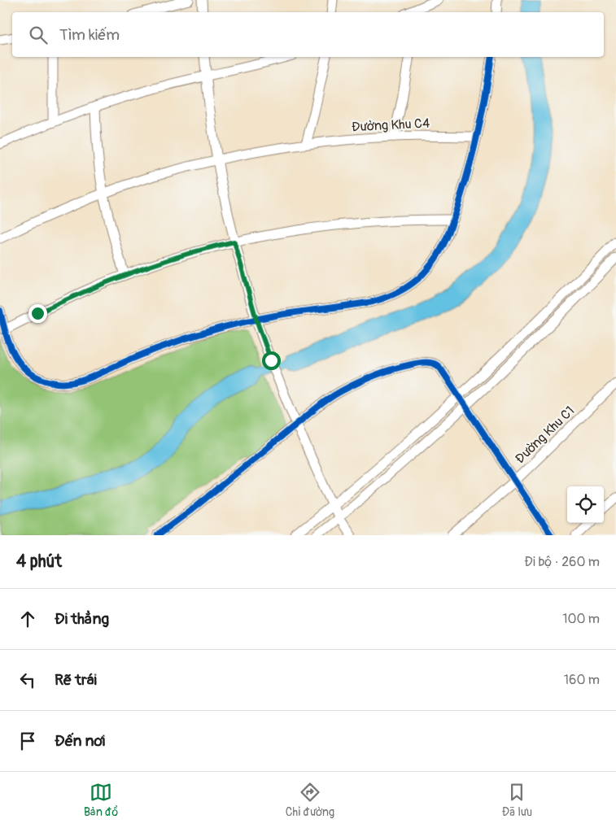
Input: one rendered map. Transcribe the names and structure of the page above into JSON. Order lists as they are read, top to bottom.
{
  "streets": {
    "street": ["Đường Khu C4", "Đường Khu C1"]
  },
  "page": {
    "search": "Tìm kiếm",
    "heading": ["4 phút", "Đi bộ · 260 m"],
    "list": [
      ["Đi thẳng", "100 m"],
      ["Rẽ trái", "160 m"],
      "Đến nơi"
    ],
    "nav": ["Bản đồ", "Chỉ đường", "Đã lưu"]
  }
}
